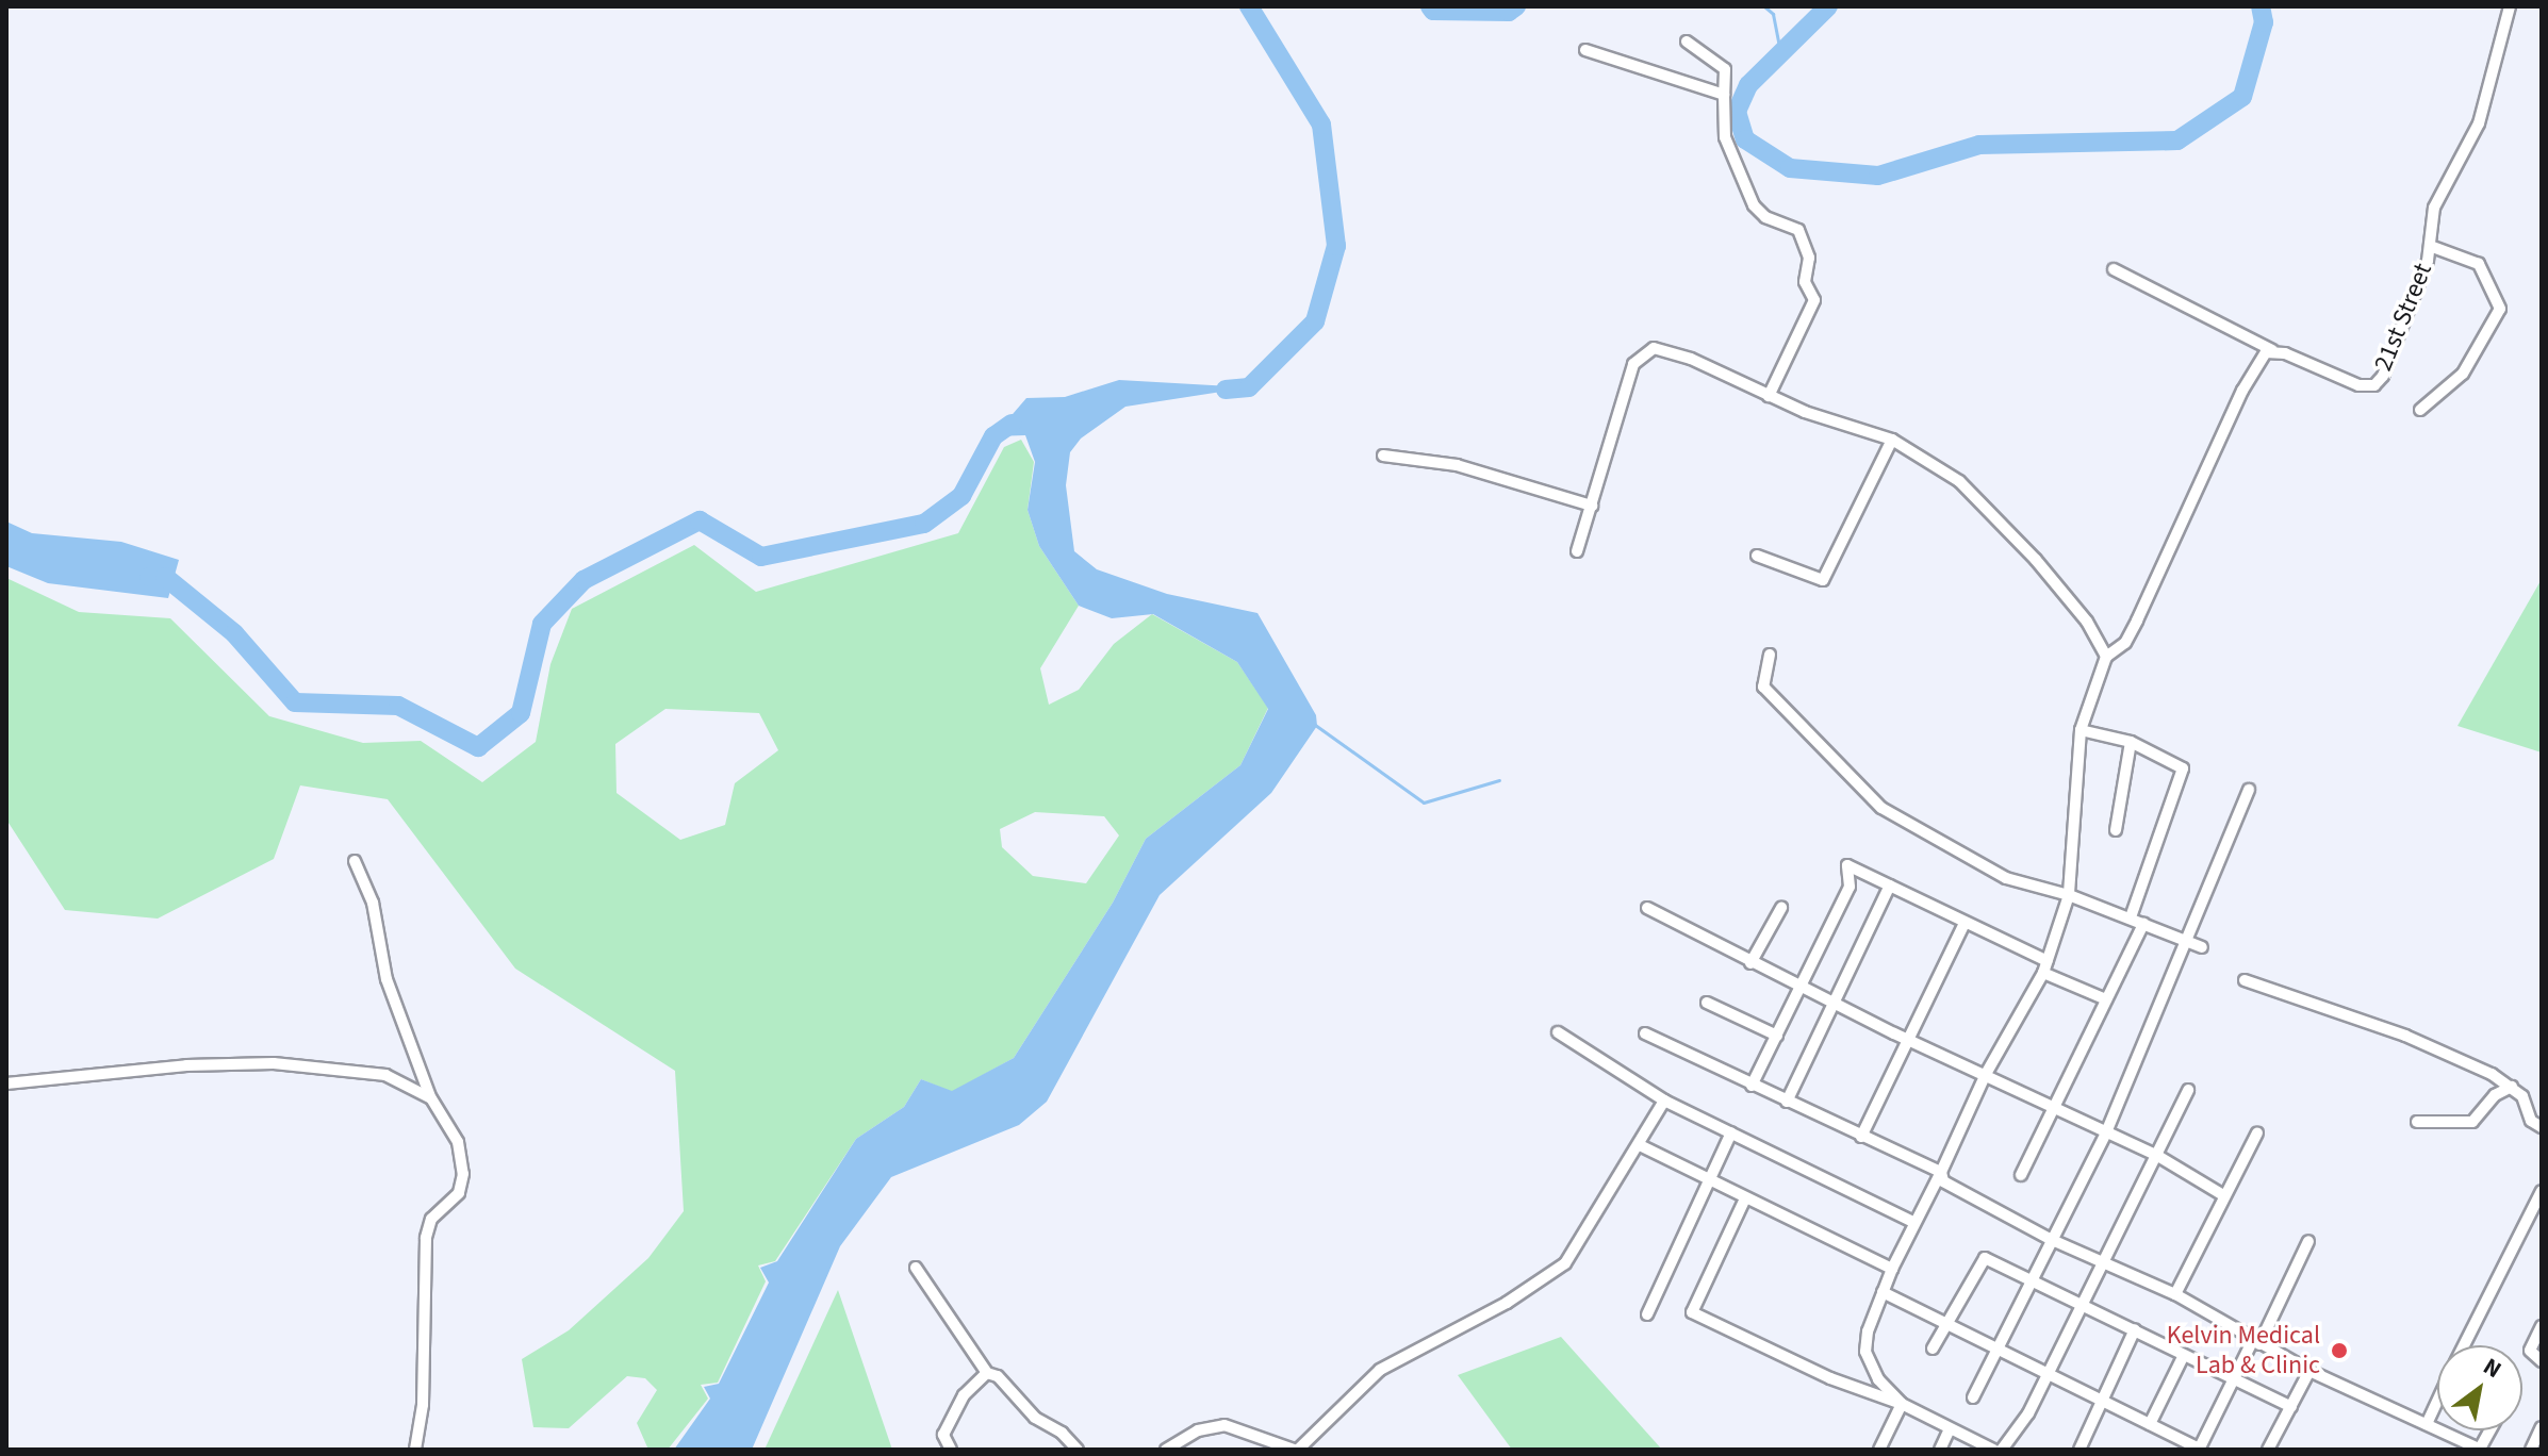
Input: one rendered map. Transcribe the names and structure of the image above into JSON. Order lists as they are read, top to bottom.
{
  "streets": {
    "street": ["21st Street"]
  },
  "places": ["Kelvin Medical Lab & Clinic"],
  "north": "top right"
}
